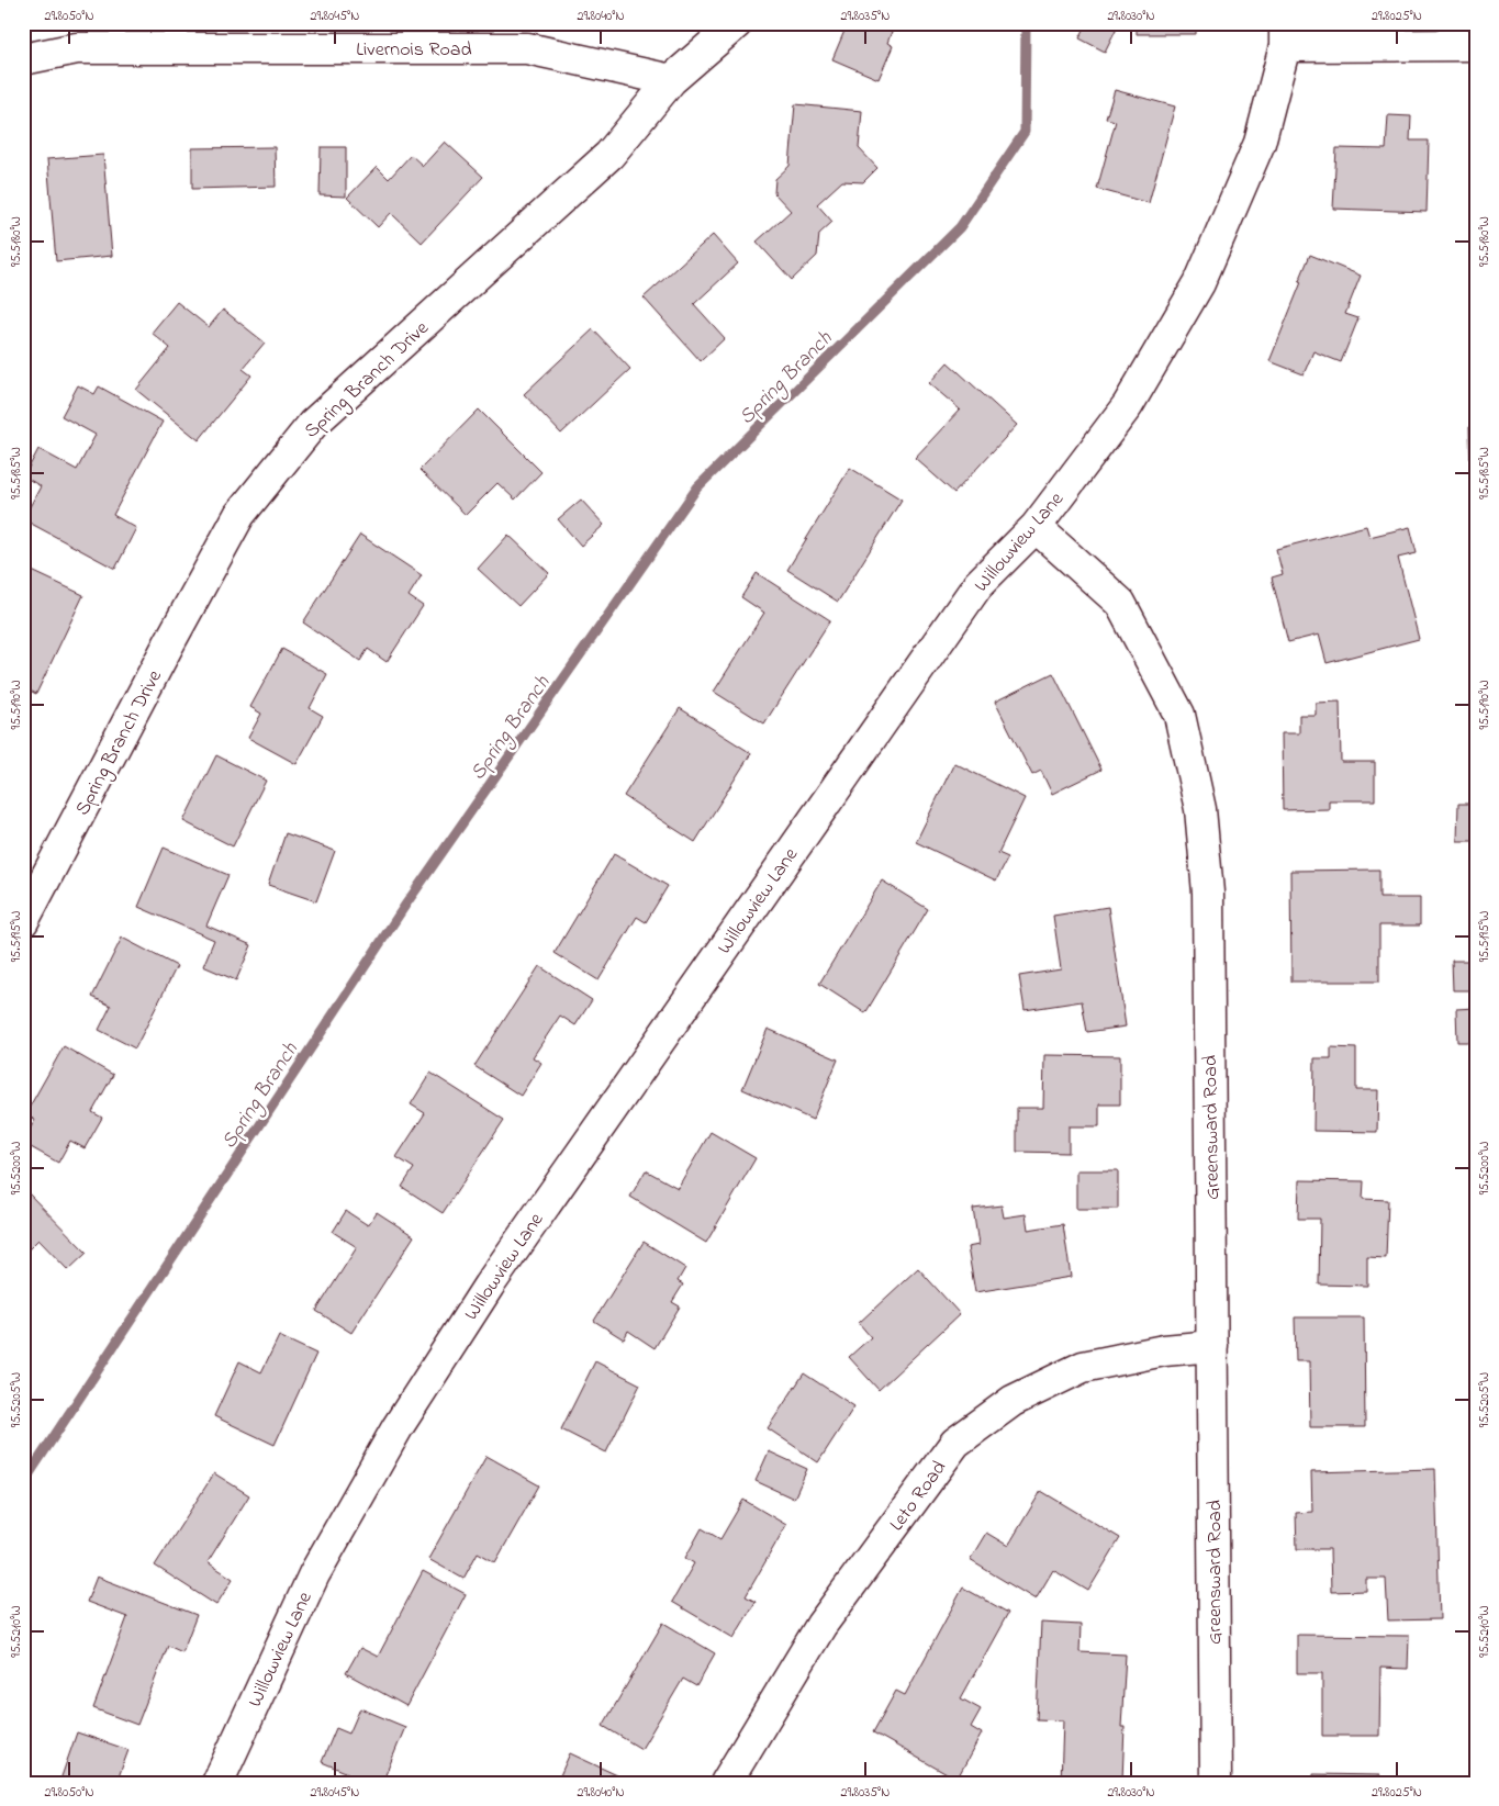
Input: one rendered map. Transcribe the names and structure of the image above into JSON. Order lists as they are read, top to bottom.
{
  "streets": {
    "street": [
      "Livernois Road",
      "Spring Branch Drive",
      "Willowview Lane",
      "Greensward Road",
      "Leto Road"
    ]
  },
  "crossings": [
    ["Livernois Road", "Spring Branch Drive"],
    ["Willowview Lane", "Greensward Road"],
    ["Greensward Road", "Leto Road"]
  ],
  "water": ["Spring Branch"],
  "coordinates": [
    "29.8050°N",
    "29.8045°N",
    "29.8040°N",
    "29.8035°N",
    "29.8030°N",
    "29.8025°N",
    "95.5180°W",
    "95.5185°W",
    "95.5190°W",
    "95.5195°W",
    "95.5200°W",
    "95.5205°W",
    "95.5210°W"
  ]
}
